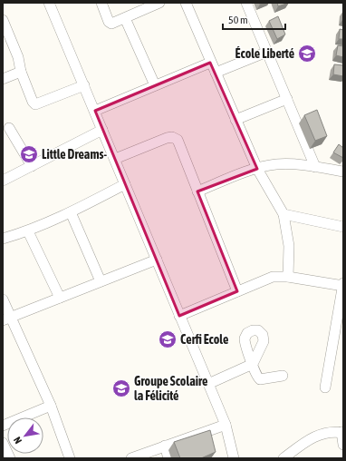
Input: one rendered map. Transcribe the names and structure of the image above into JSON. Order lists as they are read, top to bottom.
{
  "places": {
    "school or university": [
      "École Liberté",
      "Little Dreams-",
      "Cerfi Ecole",
      "Groupe Scolaire la Félicité"
    ]
  },
  "scale_bar": "50 m",
  "north": "bottom left"
}
